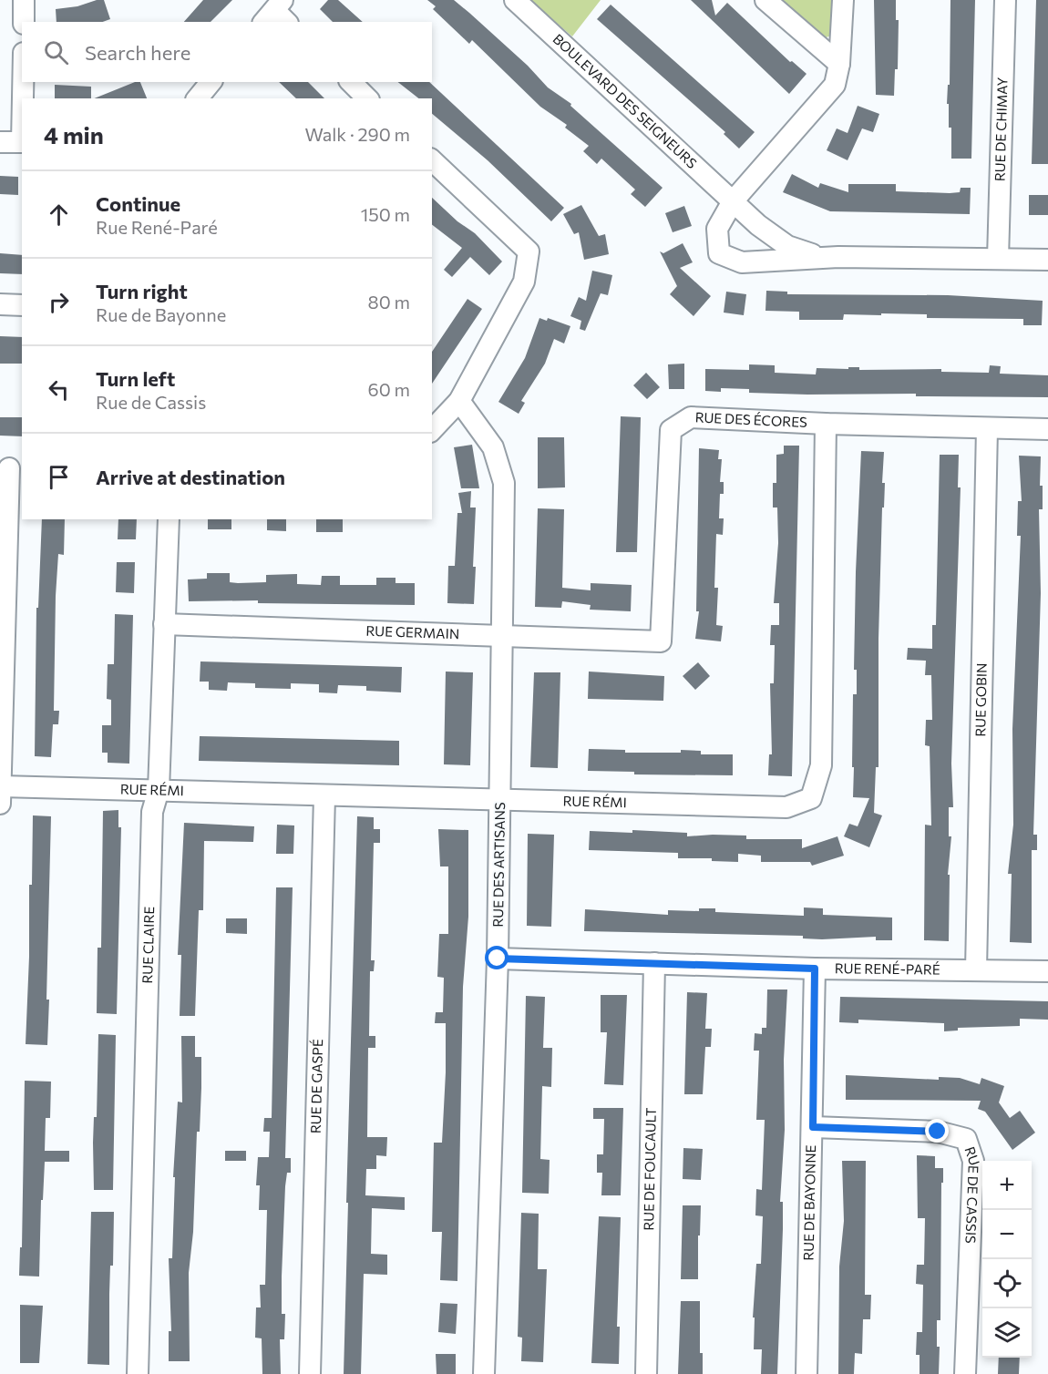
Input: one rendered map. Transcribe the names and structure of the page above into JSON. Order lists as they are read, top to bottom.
{
  "streets": {
    "street": [
      "BOULEVARD DES SEIGNEURS",
      "RUE DE CHIMAY",
      "RUE DES ÉCORES",
      "RUE GERMAIN",
      "RUE GOBIN",
      "RUE RÉMI",
      "RUE DES ARTISANS",
      "RUE CLAIRE",
      "RUE RENÉ-PARÉ",
      "RUE DE GASPÉ",
      "RUE DE FOUCAULT",
      "RUE DE CASSIS",
      "RUE DE BAYONNE"
    ]
  },
  "crossings": [
    ["BOULEVARD DES SEIGNEURS", "RUE DE CHIMAY"],
    ["RUE DES ÉCORES", "RUE GERMAIN"],
    ["RUE DES ÉCORES", "RUE GOBIN"],
    ["RUE DES ÉCORES", "RUE RÉMI"],
    ["RUE GERMAIN", "RUE DES ARTISANS"],
    ["RUE GERMAIN", "RUE CLAIRE"],
    ["RUE GOBIN", "RUE RENÉ-PARÉ"],
    ["RUE RÉMI", "RUE DES ARTISANS"],
    ["RUE RÉMI", "RUE CLAIRE"],
    ["RUE RÉMI", "RUE DE GASPÉ"],
    ["RUE DES ARTISANS", "RUE RENÉ-PARÉ"],
    ["RUE RENÉ-PARÉ", "RUE DE FOUCAULT"],
    ["RUE RENÉ-PARÉ", "RUE DE BAYONNE"],
    ["RUE DE CASSIS", "RUE DE BAYONNE"]
  ],
  "page": {
    "search": "Search here",
    "heading": ["4 min", "Walk · 290 m"],
    "list": [
      ["Continue", "Rue René-Paré", "150 m"],
      ["Turn right", "Rue de Bayonne", "80 m"],
      ["Turn left", "Rue de Cassis", "60 m"],
      "Arrive at destination"
    ],
    "map_buttons": ["+", "−"]
  }
}
